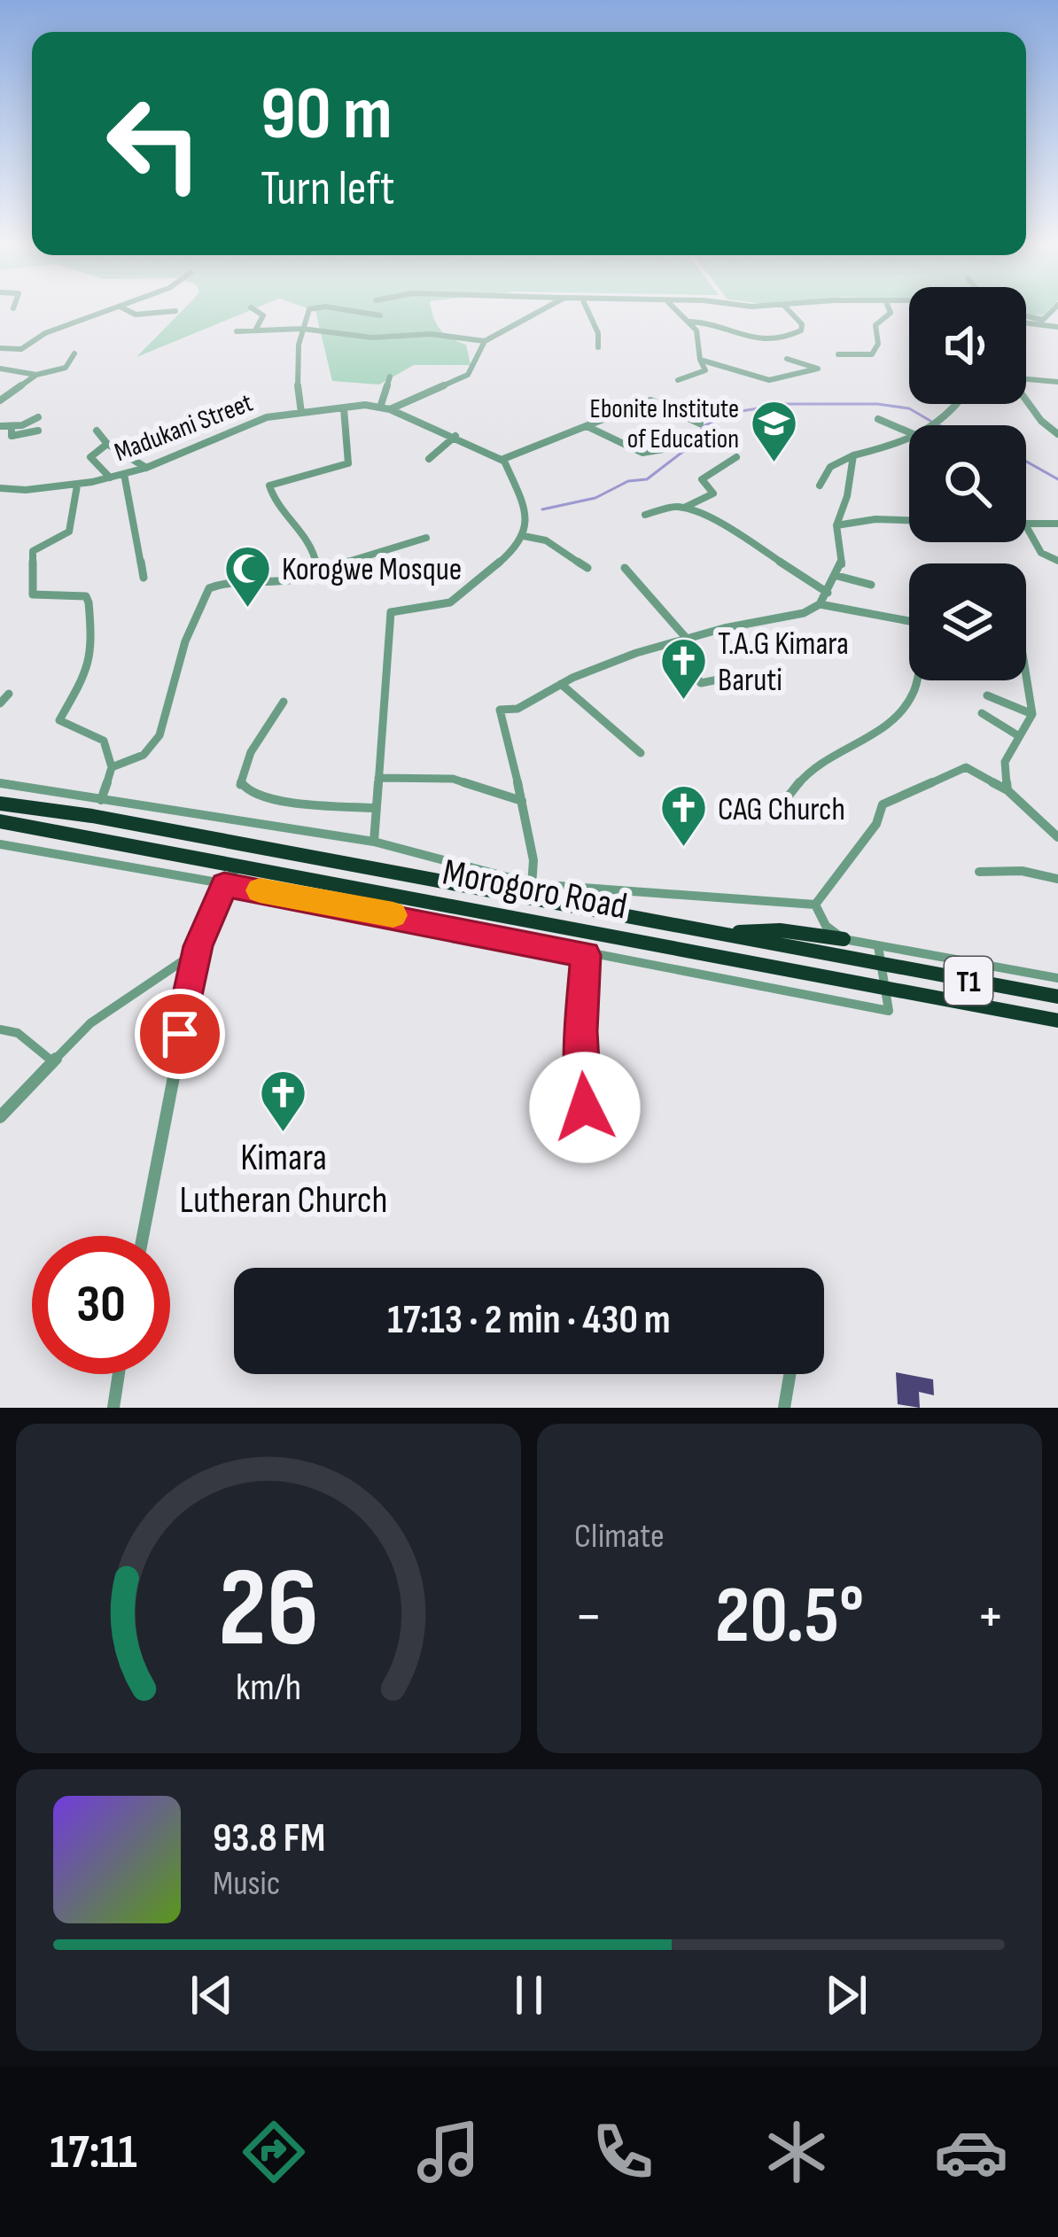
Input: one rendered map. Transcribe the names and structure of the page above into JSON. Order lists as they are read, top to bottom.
{
  "streets": {
    "highway": ["Morogoro Road", "T1"],
    "street": ["Madukani Street"]
  },
  "places": {
    "school or university": ["Ebonite Institute of Education"],
    "mosque": ["Korogwe Mosque"],
    "church": ["T.A.G Kimara Baruti", "CAG Church", "Kimara Lutheran Church"]
  },
  "page": {
    "turn": ["90 m", "Turn left"],
    "limit": "30",
    "trip": "17:13 · 2 min · 430 m",
    "tile": "Climate",
    "heat": ["−", "20.5°", "+"],
    "song": ["93.8 FM", "Music"],
    "tabs": "17:11",
    "gauge": ["26", "km/h"]
  }
}
